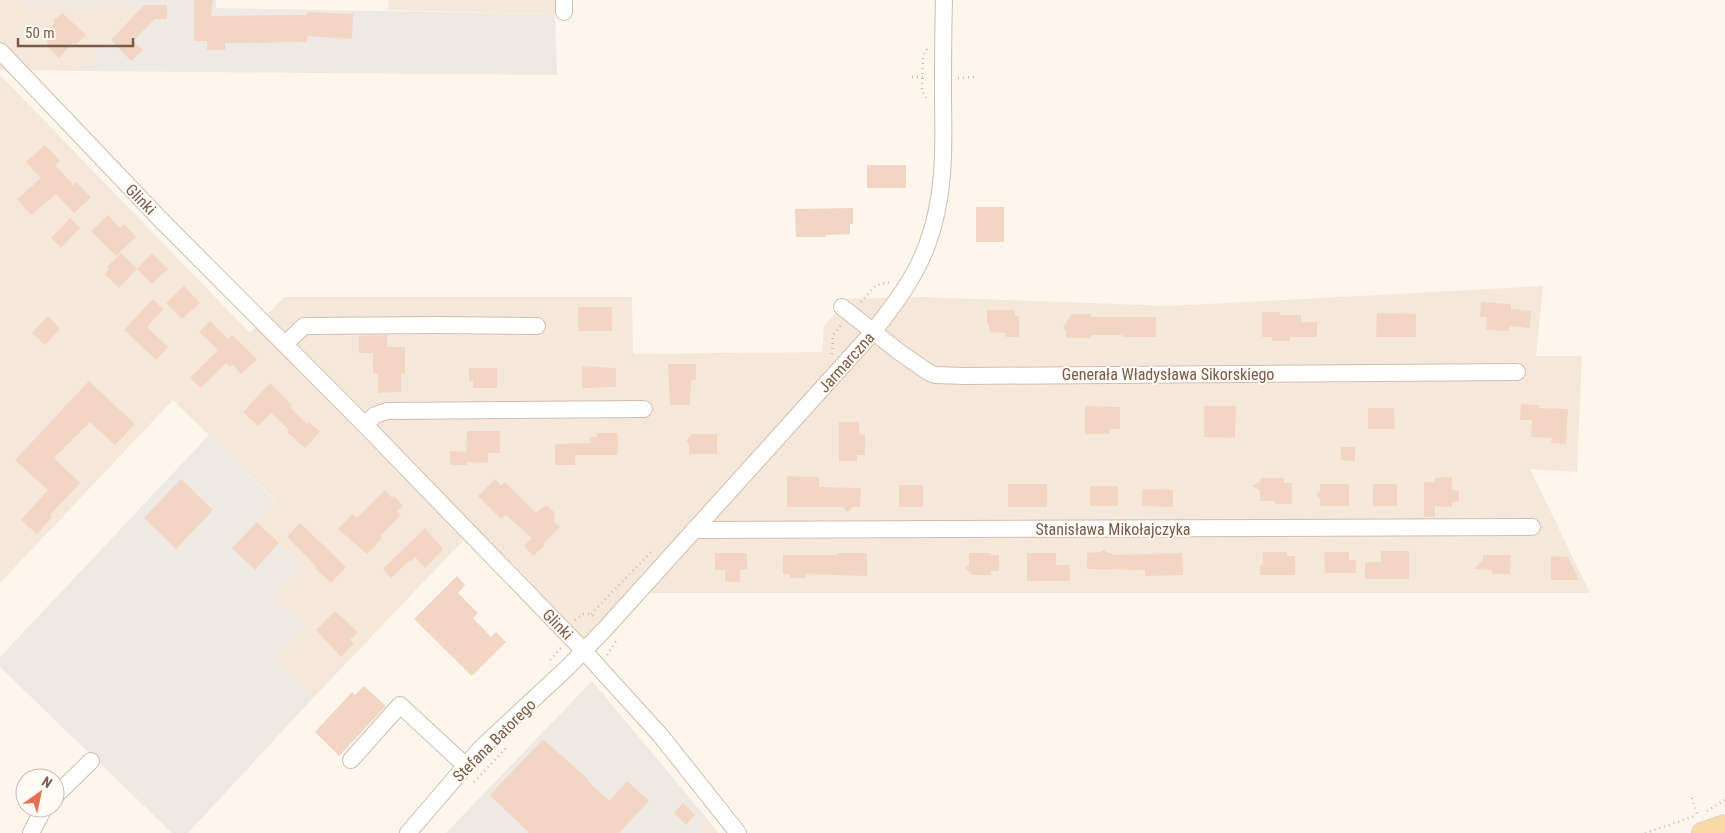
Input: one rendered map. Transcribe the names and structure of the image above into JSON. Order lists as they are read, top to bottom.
{
  "streets": {
    "street": [
      "Glinki",
      "Jarmarczna",
      "Generała Władysława Sikorskiego",
      "Stanisława Mikołajczyka",
      "Stefana Batorego"
    ]
  },
  "crossings": [
    ["Glinki", "Jarmarczna"],
    ["Glinki", "Stefana Batorego"],
    ["Jarmarczna", "Generała Władysława Sikorskiego"],
    ["Jarmarczna", "Stanisława Mikołajczyka"],
    ["Jarmarczna", "Stefana Batorego"]
  ],
  "scale_bar": "50 m",
  "north": "top right"
}
